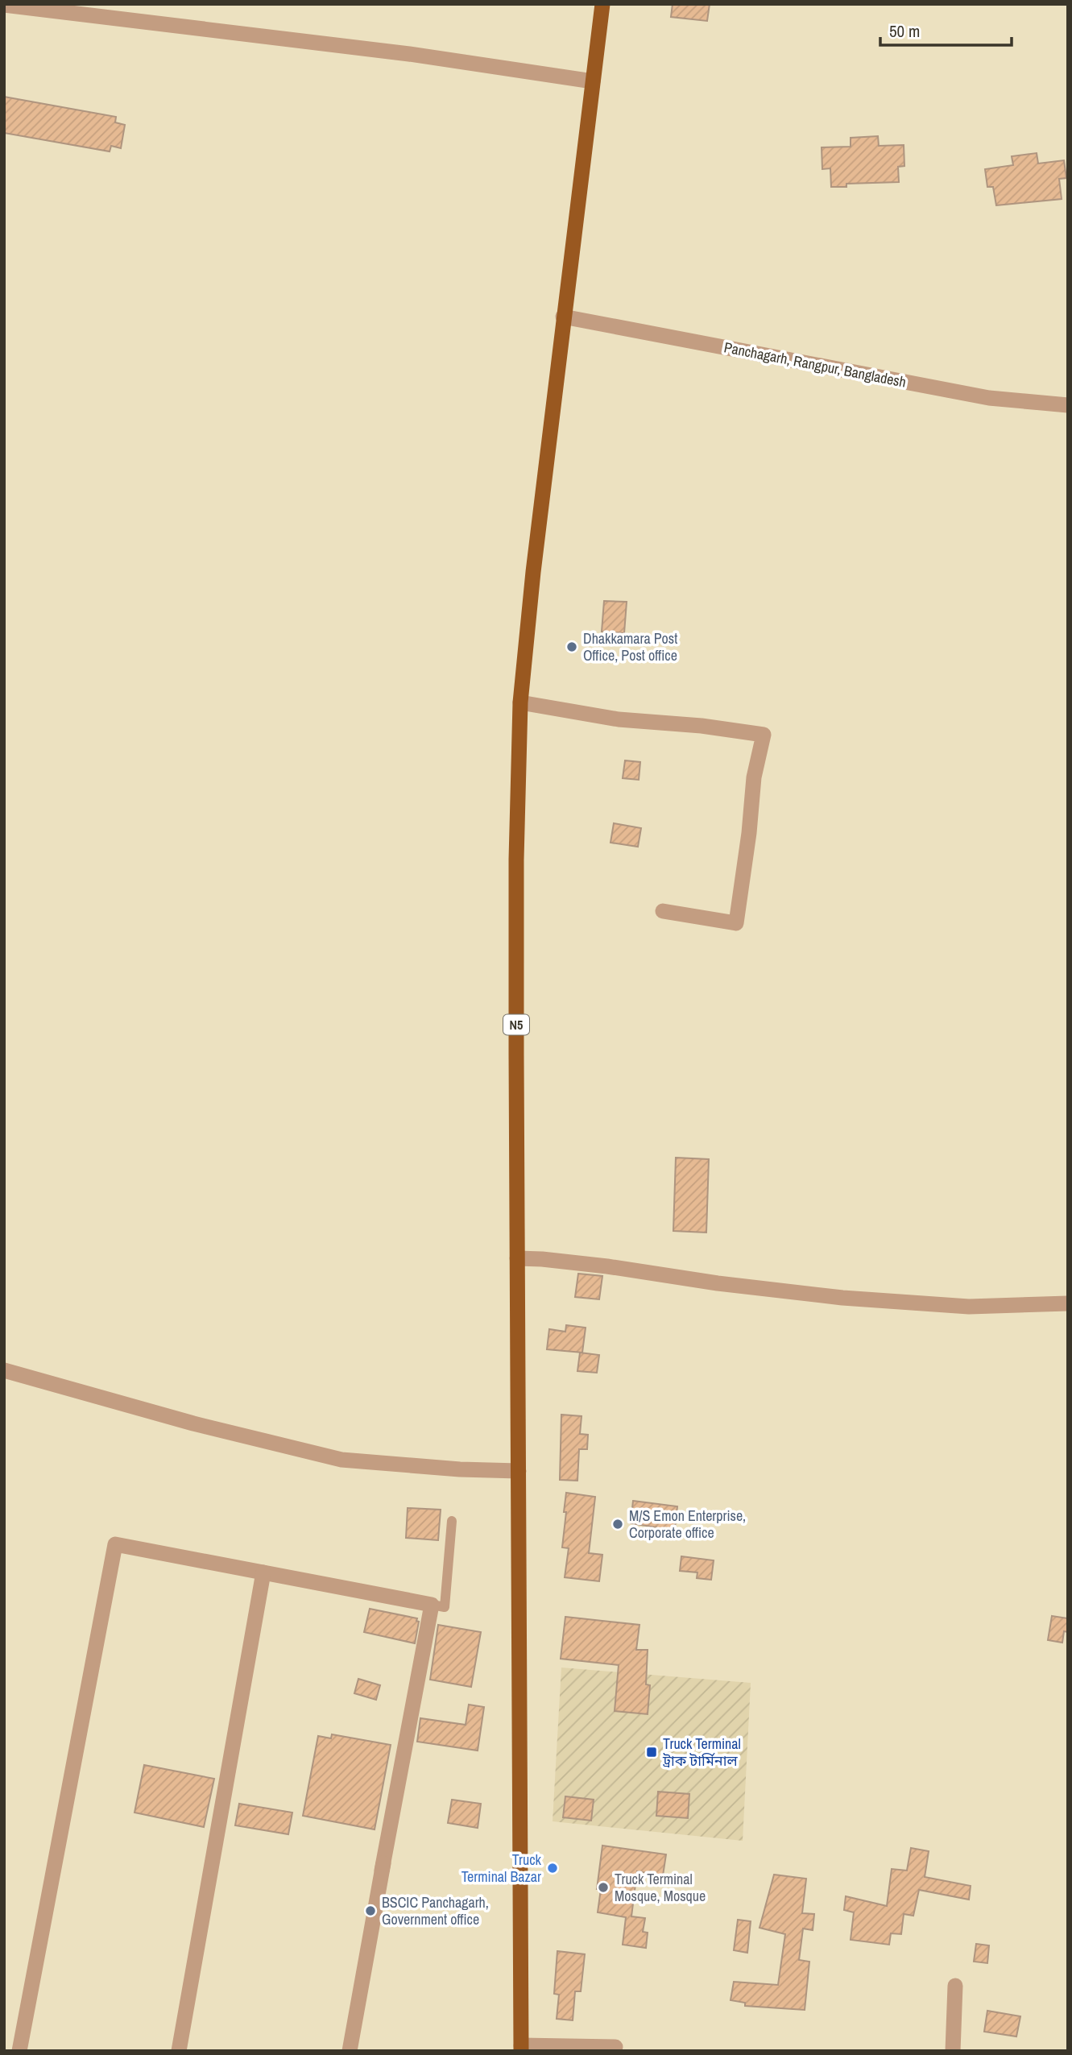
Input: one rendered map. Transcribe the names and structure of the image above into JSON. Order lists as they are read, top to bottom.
{
  "streets": {
    "highway": ["N5"],
    "street": ["Panchagarh, Rangpur, Bangladesh"]
  },
  "crossings": [
    ["Panchagarh, Rangpur, Bangladesh", "N5"]
  ],
  "places": {
    "other": [
      "Dhakkamara Post Office, Post office",
      "M/S Emon Enterprise, Corporate office",
      "Truck Terminal Bazar",
      "Truck Terminal Mosque, Mosque",
      "BSCIC Panchagarh, Government office"
    ],
    "transit": ["Truck Terminal ট্রাক টার্মিনাল"]
  },
  "scale_bar": "50 m"
}
